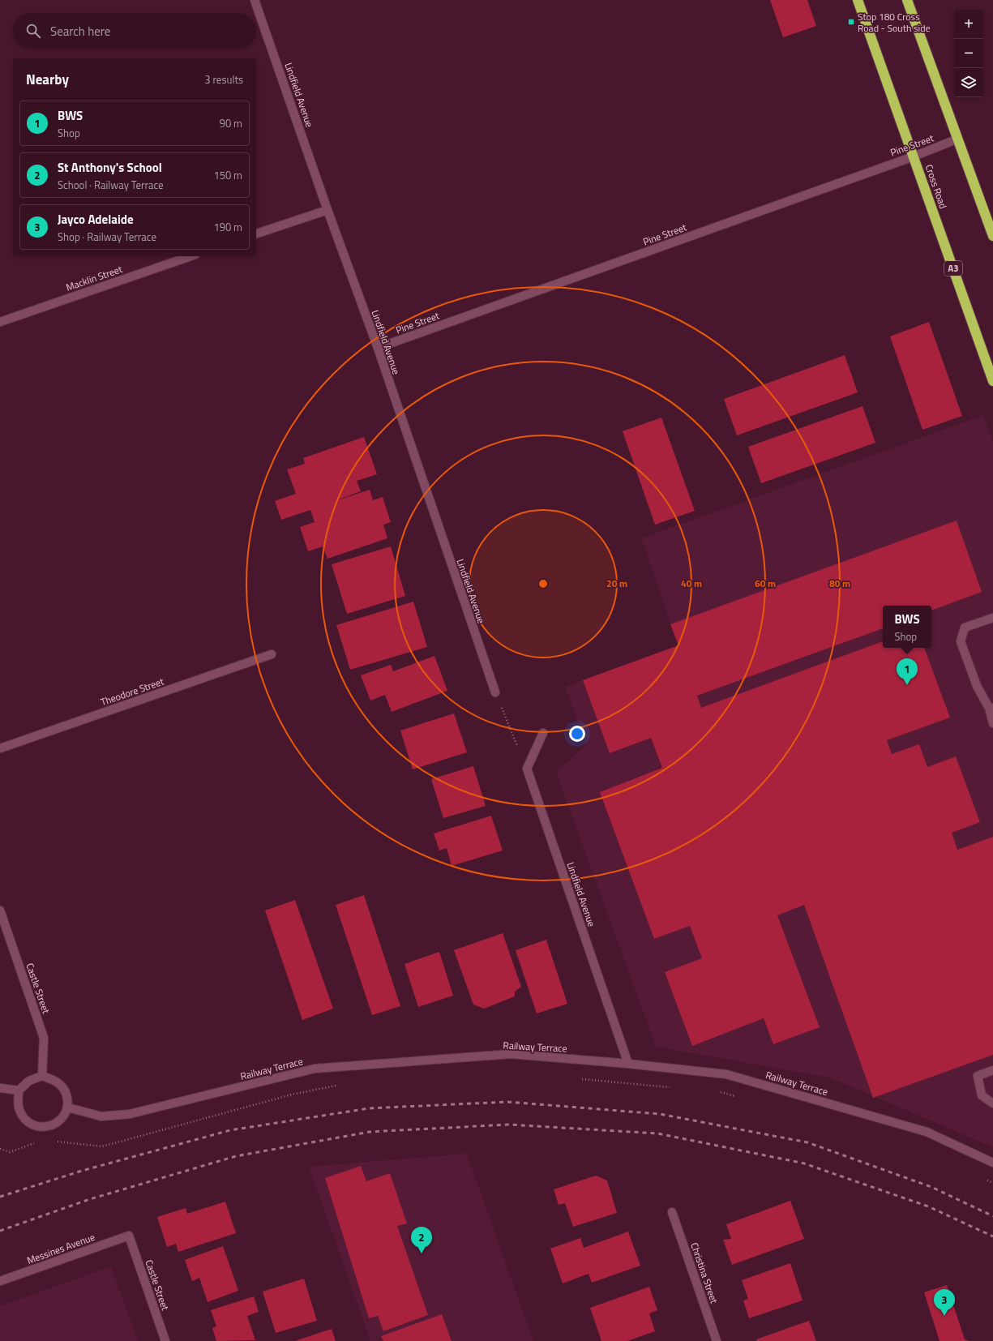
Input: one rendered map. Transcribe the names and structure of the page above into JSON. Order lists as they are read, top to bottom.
{
  "streets": {
    "highway": ["Cross Road", "A3"],
    "street": [
      "Lindfield Avenue",
      "Pine Street",
      "Macklin Street",
      "Theodore Street",
      "Castle Street",
      "Railway Terrace",
      "Messines Avenue",
      "Christina Street"
    ]
  },
  "crossings": [
    ["Lindfield Avenue", "Pine Street"],
    ["Lindfield Avenue", "Railway Terrace"],
    ["Pine Street", "Cross Road"],
    ["Castle Street", "Railway Terrace"],
    ["Castle Street", "Messines Avenue"]
  ],
  "places": {
    "transit": ["Stop 180 Cross Road - South side"]
  },
  "page": {
    "map_buttons": ["+", "−"],
    "search": "Search here",
    "heading": ["Nearby", "3 results"],
    "list": [
      {
        "mark": "1",
        "name": "BWS",
        "note": "Shop",
        "value": "90 m"
      },
      {
        "mark": "2",
        "name": "St Anthony's School",
        "note": "School · Railway Terrace",
        "value": "150 m"
      },
      {
        "mark": "3",
        "name": "Jayco Adelaide",
        "note": "Shop · Railway Terrace",
        "value": "190 m"
      }
    ],
    "popup": ["BWS", "Shop"],
    "pins": ["1", "2", "3"]
  },
  "rings": [
    "20 m",
    "40 m",
    "60 m",
    "80 m"
  ]
}
